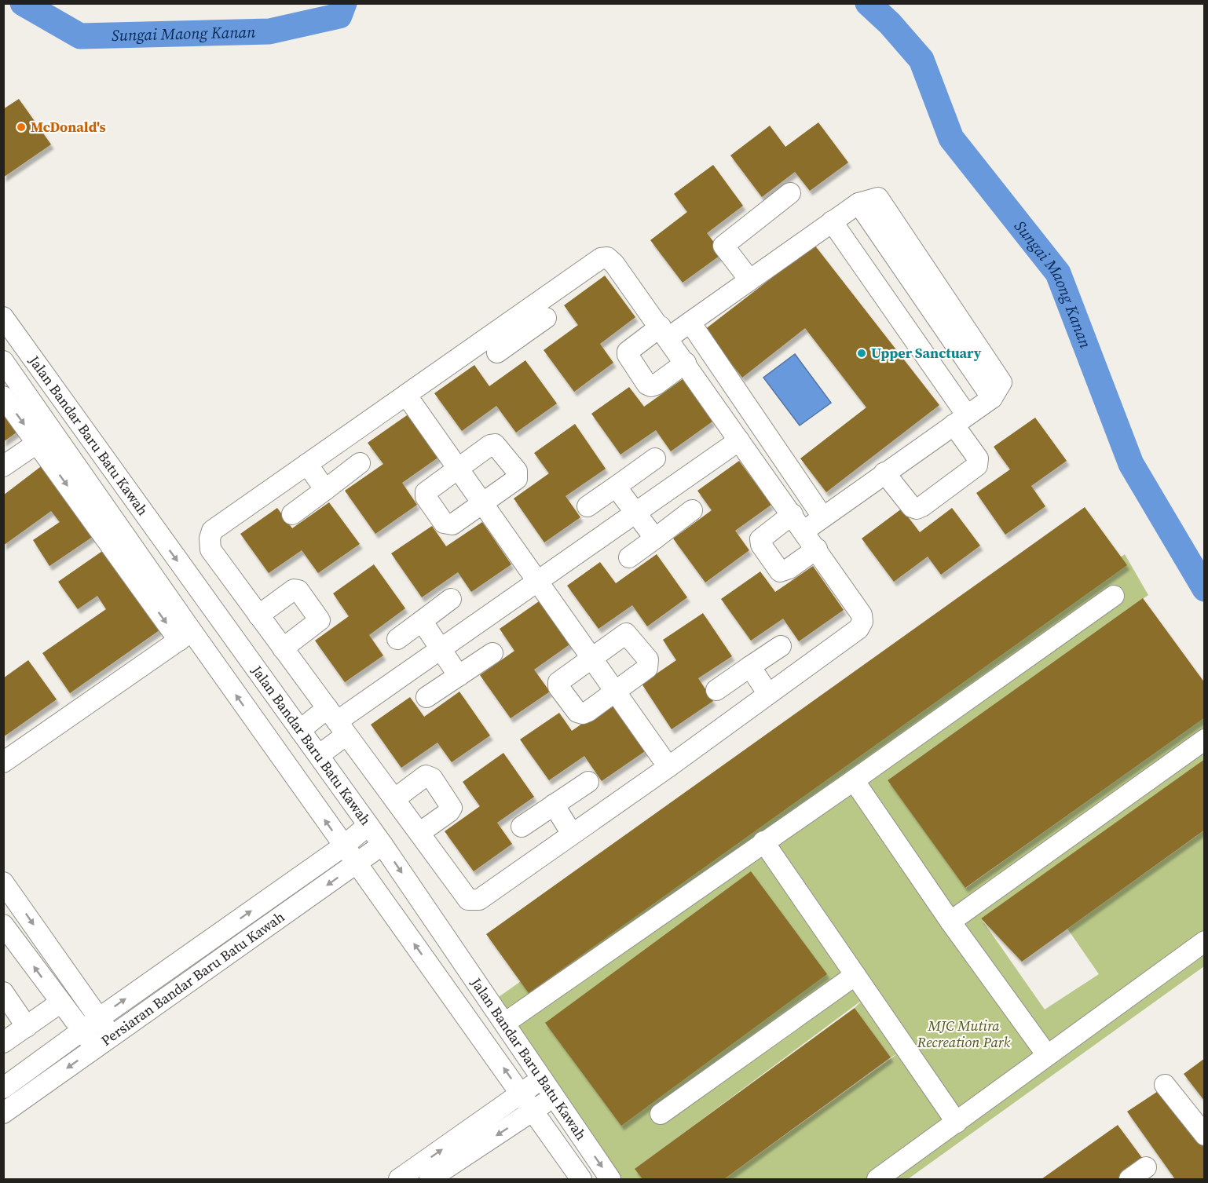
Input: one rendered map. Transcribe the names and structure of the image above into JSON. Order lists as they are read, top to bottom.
{
  "streets": {
    "street": ["Jalan Bandar Baru Batu Kawah", "Persiaran Bandar Baru Batu Kawah"]
  },
  "crossings": [
    ["Jalan Bandar Baru Batu Kawah", "Persiaran Bandar Baru Batu Kawah"]
  ],
  "water": ["Sungai Maong Kanan"],
  "parks": ["MJC Mutira Recreation Park"],
  "places": ["McDonald's", "Upper Sanctuary"]
}
